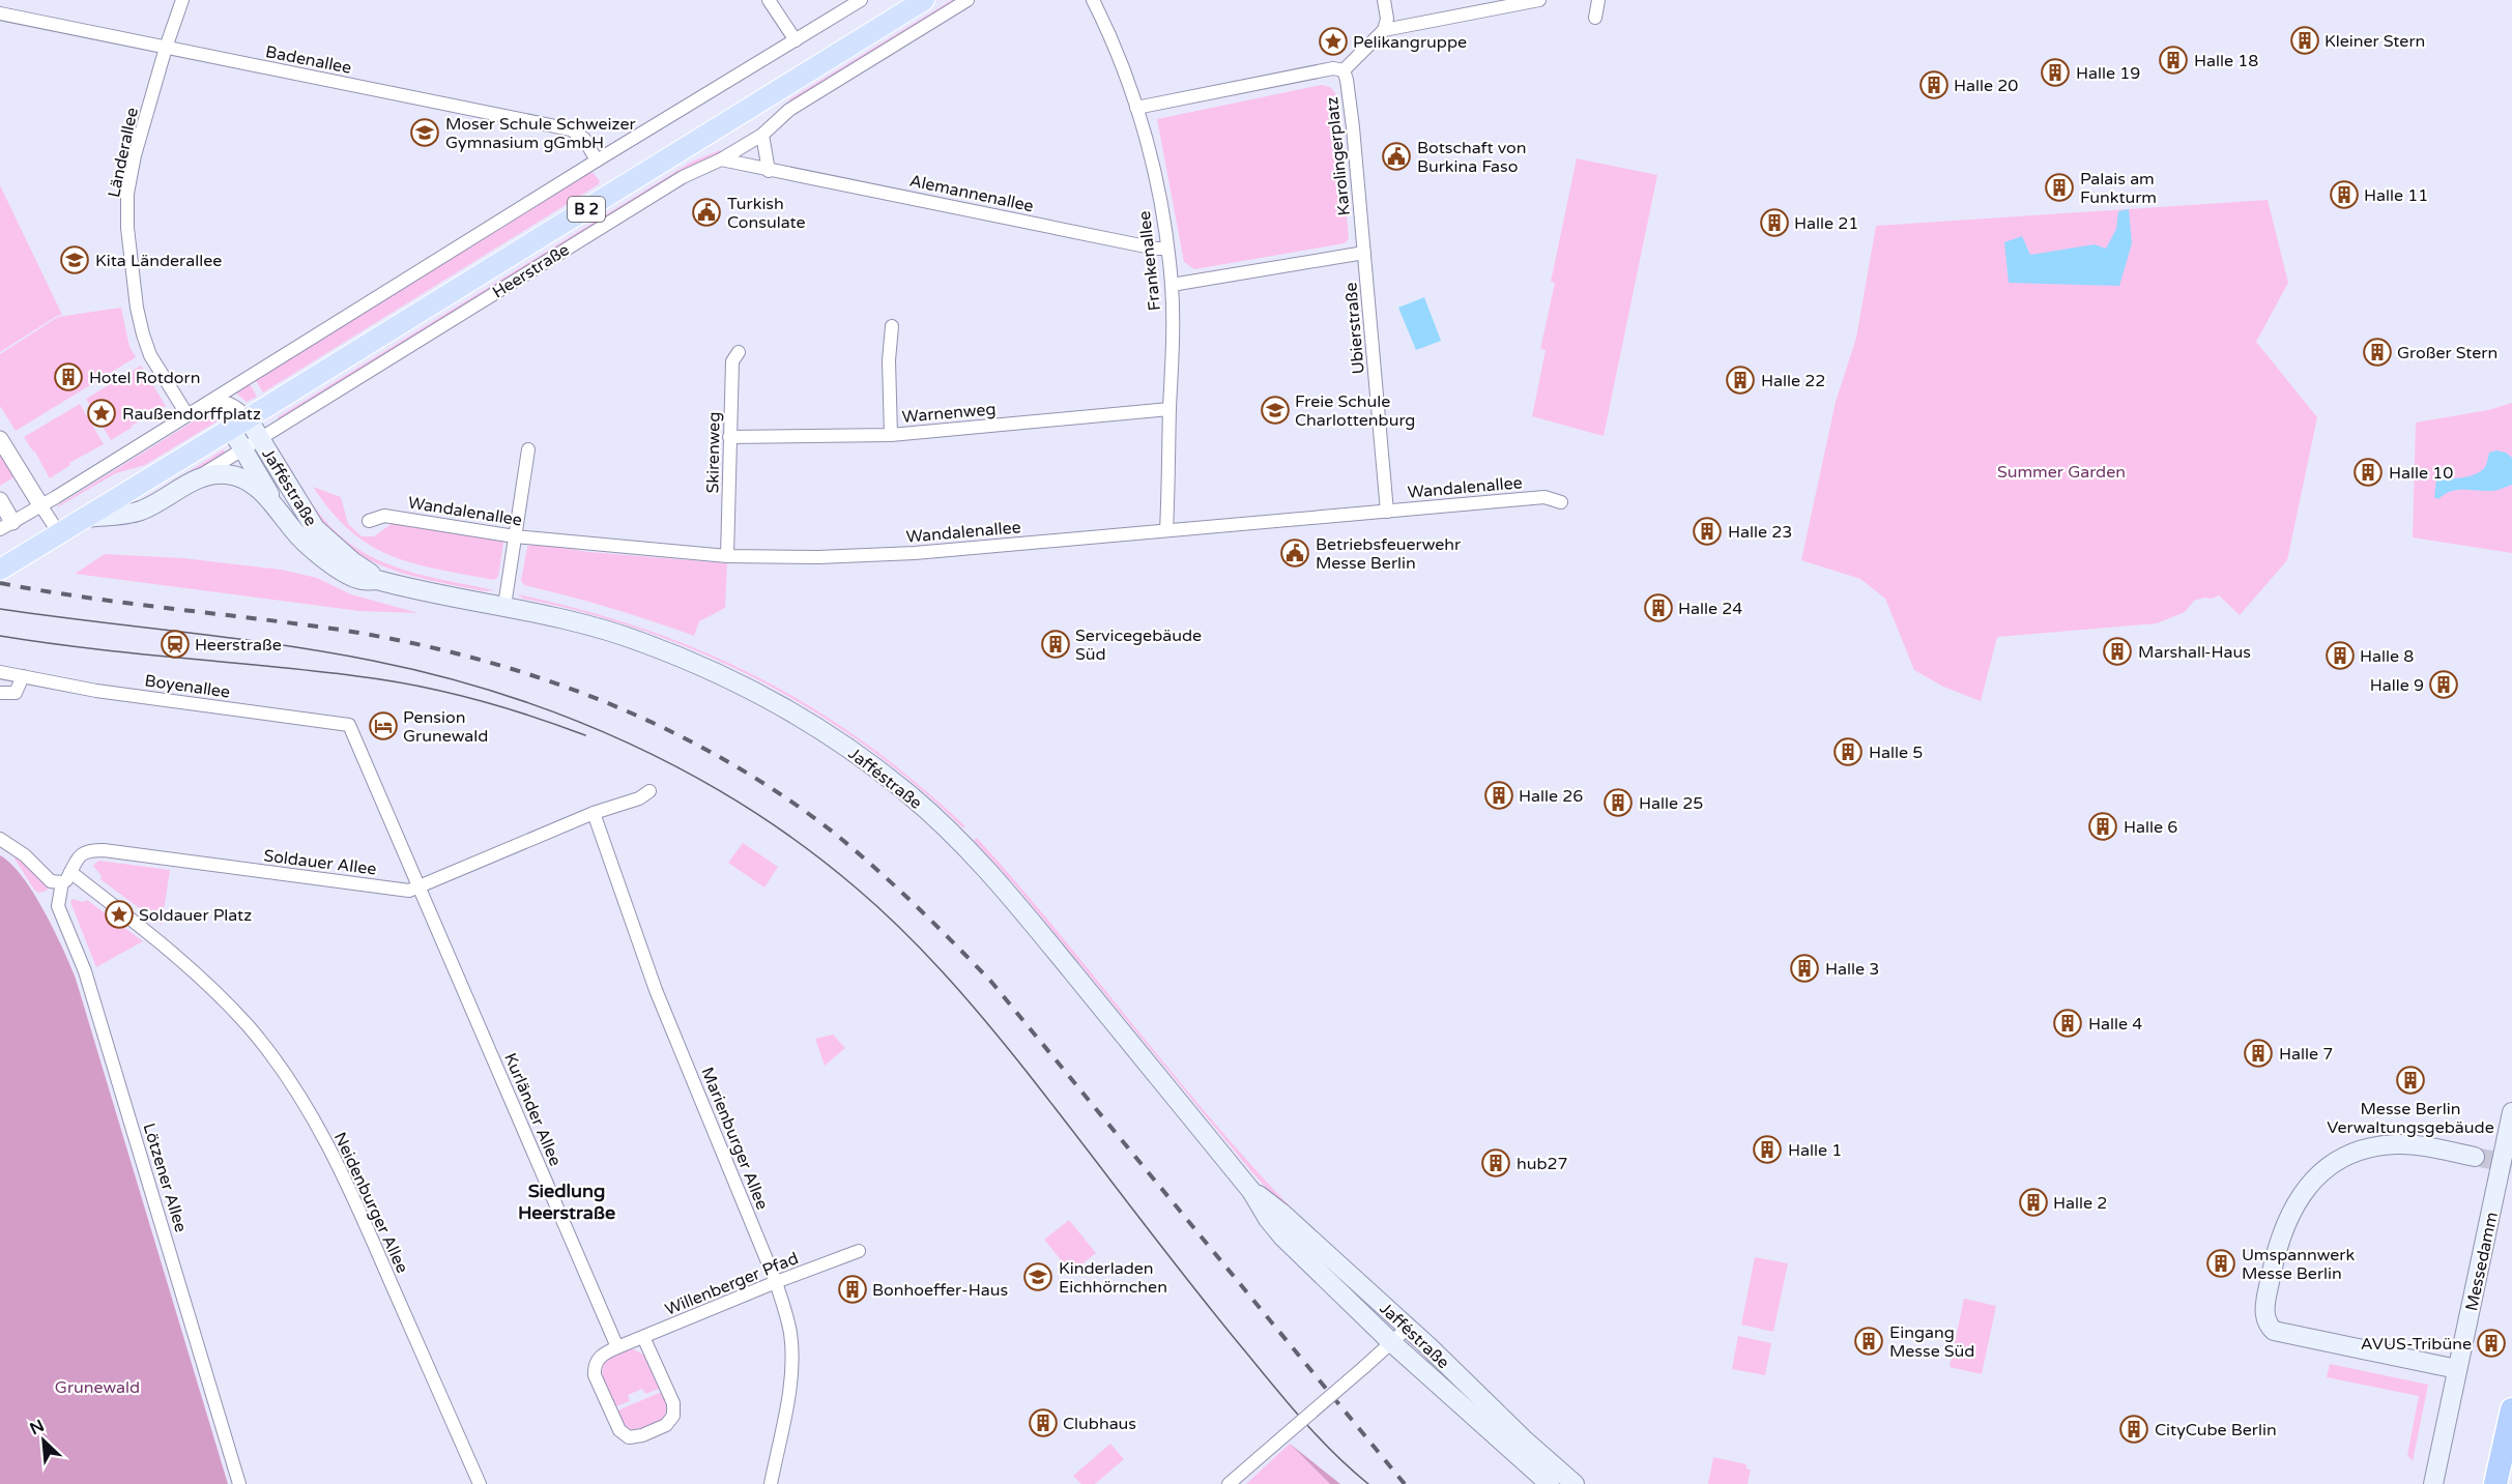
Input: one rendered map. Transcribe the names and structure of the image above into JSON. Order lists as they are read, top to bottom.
{
  "streets": {
    "main road": [
      "B 2",
      "Heerstraße",
      "Jafféstraße",
      "Messedamm"
    ],
    "street": [
      "Badenallee",
      "Länderallee",
      "Karolingerplatz",
      "Alemannenallee",
      "Frankenallee",
      "Ubierstraße",
      "Warnenweg",
      "Skirenweg",
      "Wandalenallee",
      "Boyenallee",
      "Soldauer Allee",
      "Kurländer Allee",
      "Marienburger Allee",
      "Lötzener Allee",
      "Neidenburger Allee",
      "Willenberger Pfad"
    ]
  },
  "crossings": [
    ["Badenallee", "Länderallee"],
    ["Karolingerplatz", "Frankenallee"],
    ["Karolingerplatz", "Ubierstraße"],
    ["Alemannenallee", "Frankenallee"],
    ["Alemannenallee", "Heerstraße"],
    ["Frankenallee", "Warnenweg"],
    ["Frankenallee", "Wandalenallee"],
    ["Heerstraße", "Jafféstraße"],
    ["Ubierstraße", "Wandalenallee"],
    ["Warnenweg", "Skirenweg"],
    ["Skirenweg", "Wandalenallee"],
    ["Boyenallee", "Kurländer Allee"],
    ["Soldauer Allee", "Kurländer Allee"],
    ["Soldauer Allee", "Marienburger Allee"],
    ["Soldauer Allee", "Lötzener Allee"],
    ["Soldauer Allee", "Neidenburger Allee"],
    ["Kurländer Allee", "Willenberger Pfad"],
    ["Marienburger Allee", "Willenberger Pfad"],
    ["Lötzener Allee", "Neidenburger Allee"]
  ],
  "districts": ["Siedlung Heerstraße"],
  "parks": ["Summer Garden", "Grunewald"],
  "places": {
    "building": [
      "Kleiner Stern",
      "Halle 18",
      "Halle 19",
      "Halle 20",
      "Palais am Funkturm",
      "Halle 11",
      "Halle 21",
      "Großer Stern",
      "Hotel Rotdorn",
      "Halle 22",
      "Halle 10",
      "Halle 23",
      "Halle 24",
      "Servicegebäude Süd",
      "Marshall-Haus",
      "Halle 8",
      "Halle 9",
      "Halle 5",
      "Halle 26",
      "Halle 25",
      "Halle 6",
      "Halle 3",
      "Halle 4",
      "Halle 7",
      "Messe Berlin Verwaltungsgebäude",
      "Halle 1",
      "hub27",
      "Halle 2",
      "Umspannwerk Messe Berlin",
      "Bonhoeffer-Haus",
      "Eingang Messe Süd",
      "AVUS-Tribüne",
      "Clubhaus",
      "CityCube Berlin"
    ],
    "place": ["Pelikangruppe", "Raußendorffplatz", "Soldauer Platz"],
    "school or university": [
      "Moser Schule Schweizer Gymnasium gGmbH",
      "Kita Länderallee",
      "Freie Schule Charlottenburg",
      "Kinderladen Eichhörnchen"
    ],
    "public building": ["Botschaft von Burkina Faso", "Turkish Consulate", "Betriebsfeuerwehr Messe Berlin"],
    "station": ["Heerstraße"],
    "hotel": ["Pension Grunewald"]
  },
  "north": "top left"
}
